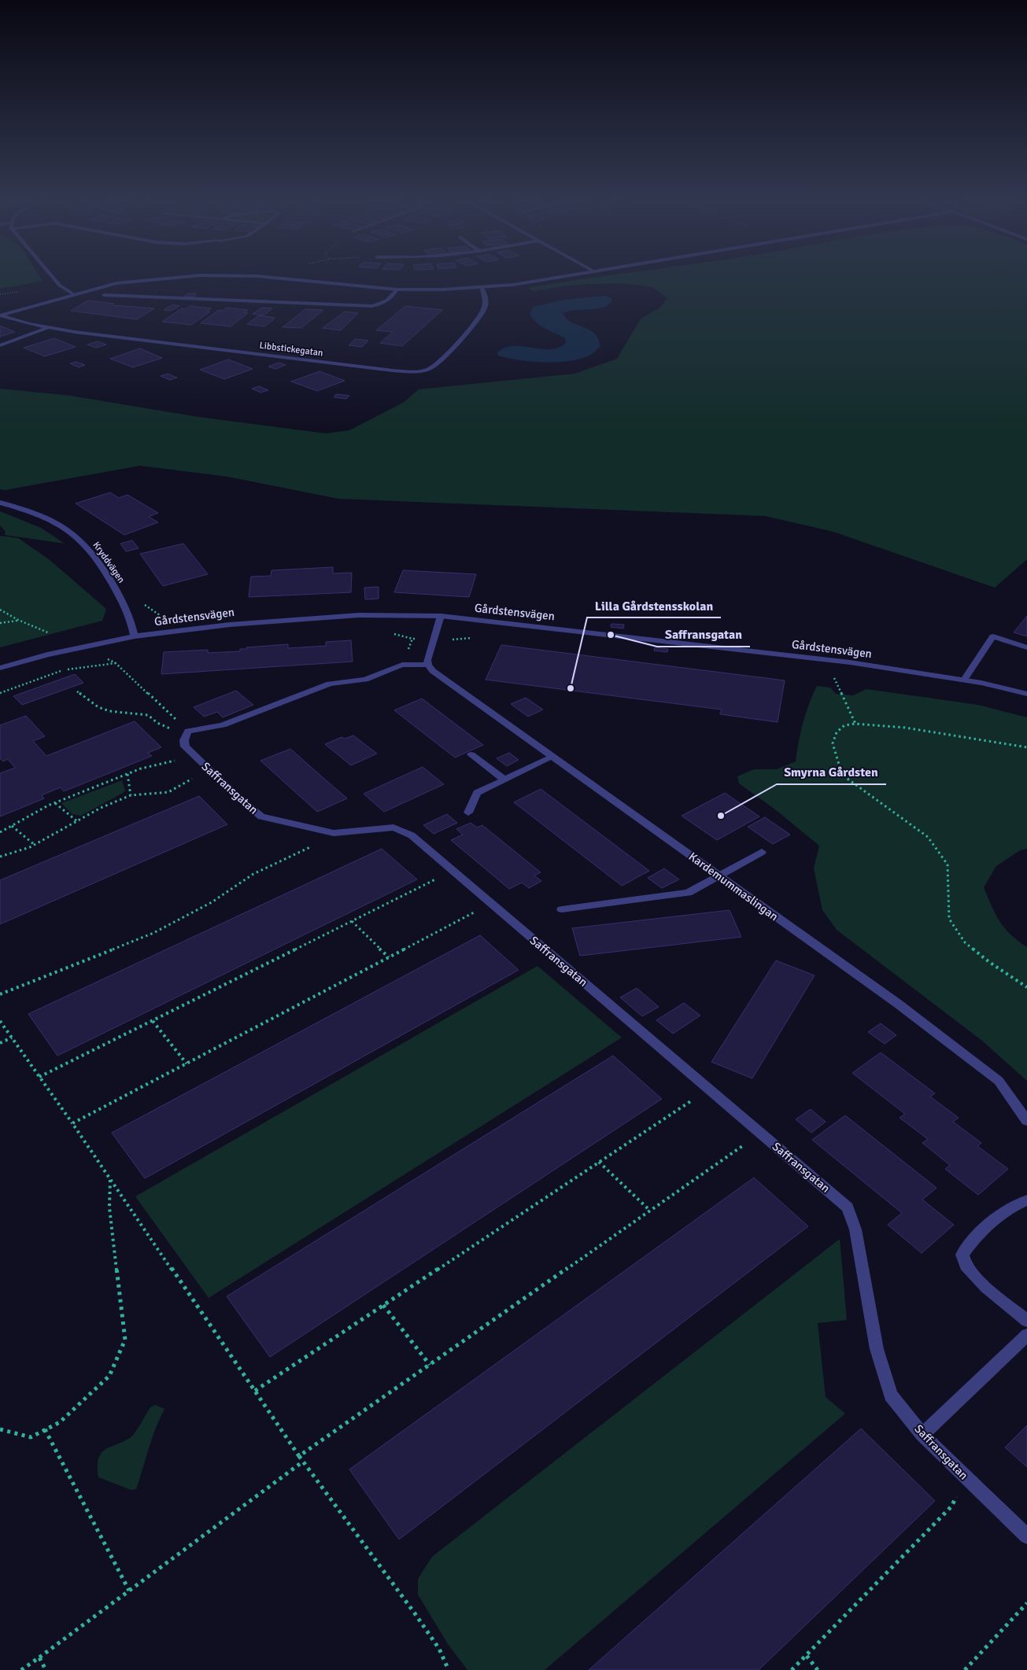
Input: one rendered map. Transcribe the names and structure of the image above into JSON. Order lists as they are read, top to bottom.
{
  "streets": {
    "street": [
      "Libbstickegatan",
      "Kryddvägen",
      "Gårdstensvägen",
      "Saffransgatan",
      "Kardemummaslingan"
    ]
  },
  "crossings": [
    ["Kryddvägen", "Gårdstensvägen"]
  ],
  "places": ["Saffransgatan", "Lilla Gårdstensskolan", "Smyrna Gårdsten"]
}
